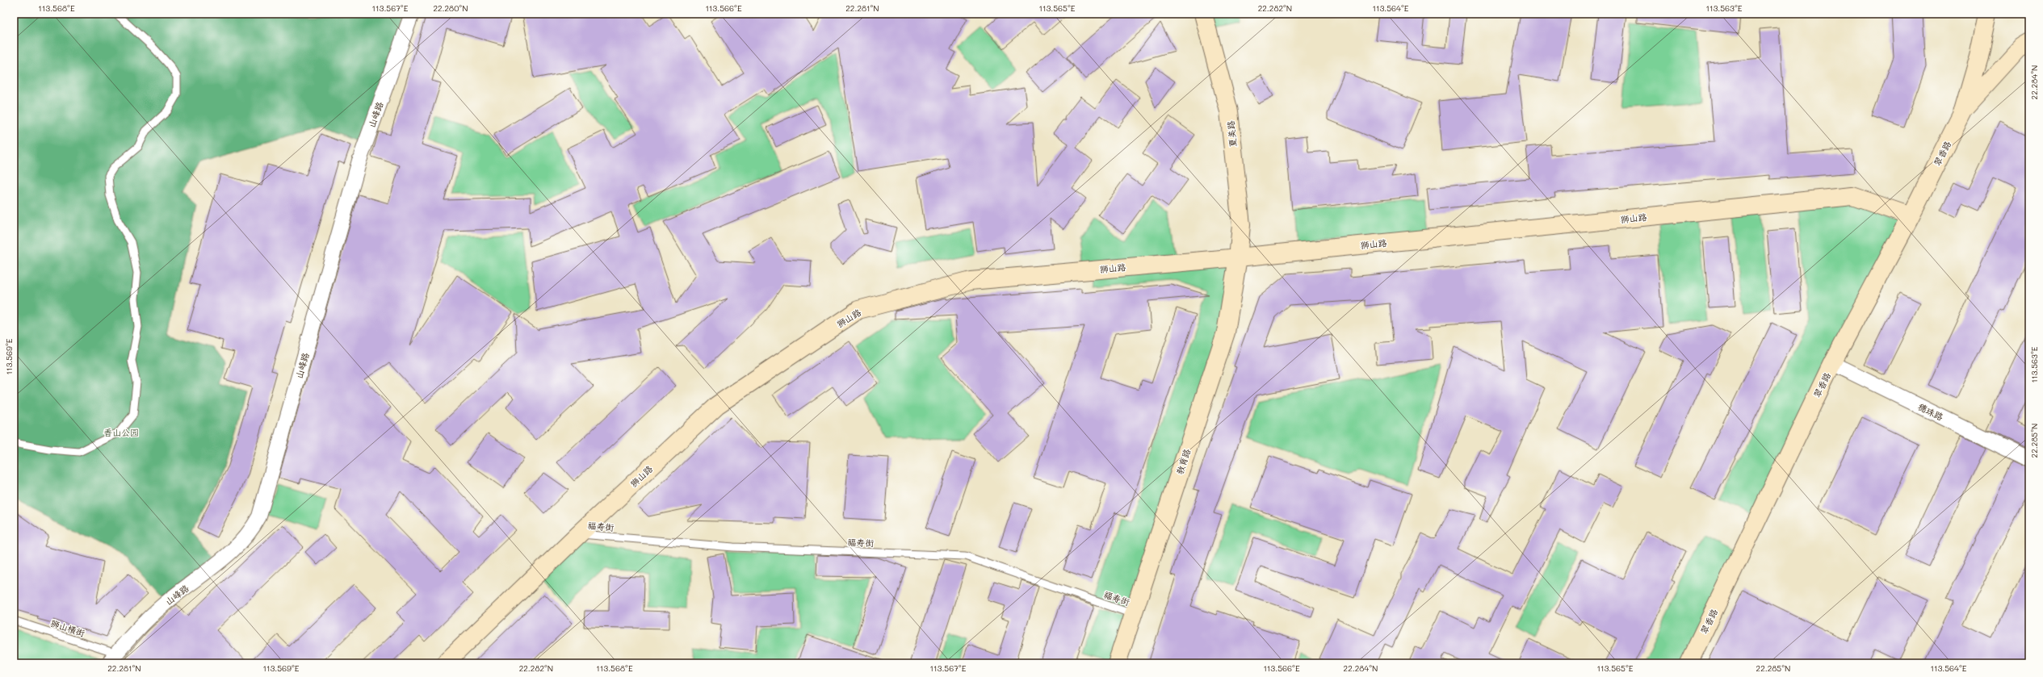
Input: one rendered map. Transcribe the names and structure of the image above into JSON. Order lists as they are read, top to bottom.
{
  "streets": {
    "street": [
      "山峰路",
      "夏美路",
      "翠香路",
      "狮山路",
      "穗珠路",
      "教育路"
    ],
    "lane": ["福寿街", "狮山橫街"]
  },
  "crossings": [
    ["山峰路", "狮山橫街"],
    ["夏美路", "狮山路"],
    ["夏美路", "教育路"],
    ["翠香路", "狮山路"],
    ["翠香路", "穗珠路"],
    ["狮山路", "教育路"],
    ["狮山路", "福寿街"],
    ["教育路", "福寿街"]
  ],
  "parks": ["香山公园"],
  "coordinates": [
    "113.568°E",
    "113.567°E",
    "22.280°N",
    "113.566°E",
    "22.281°N",
    "113.565°E",
    "22.282°N",
    "113.564°E",
    "113.563°E",
    "22.284°N",
    "113.569°E",
    "22.285°N"
  ]
}
